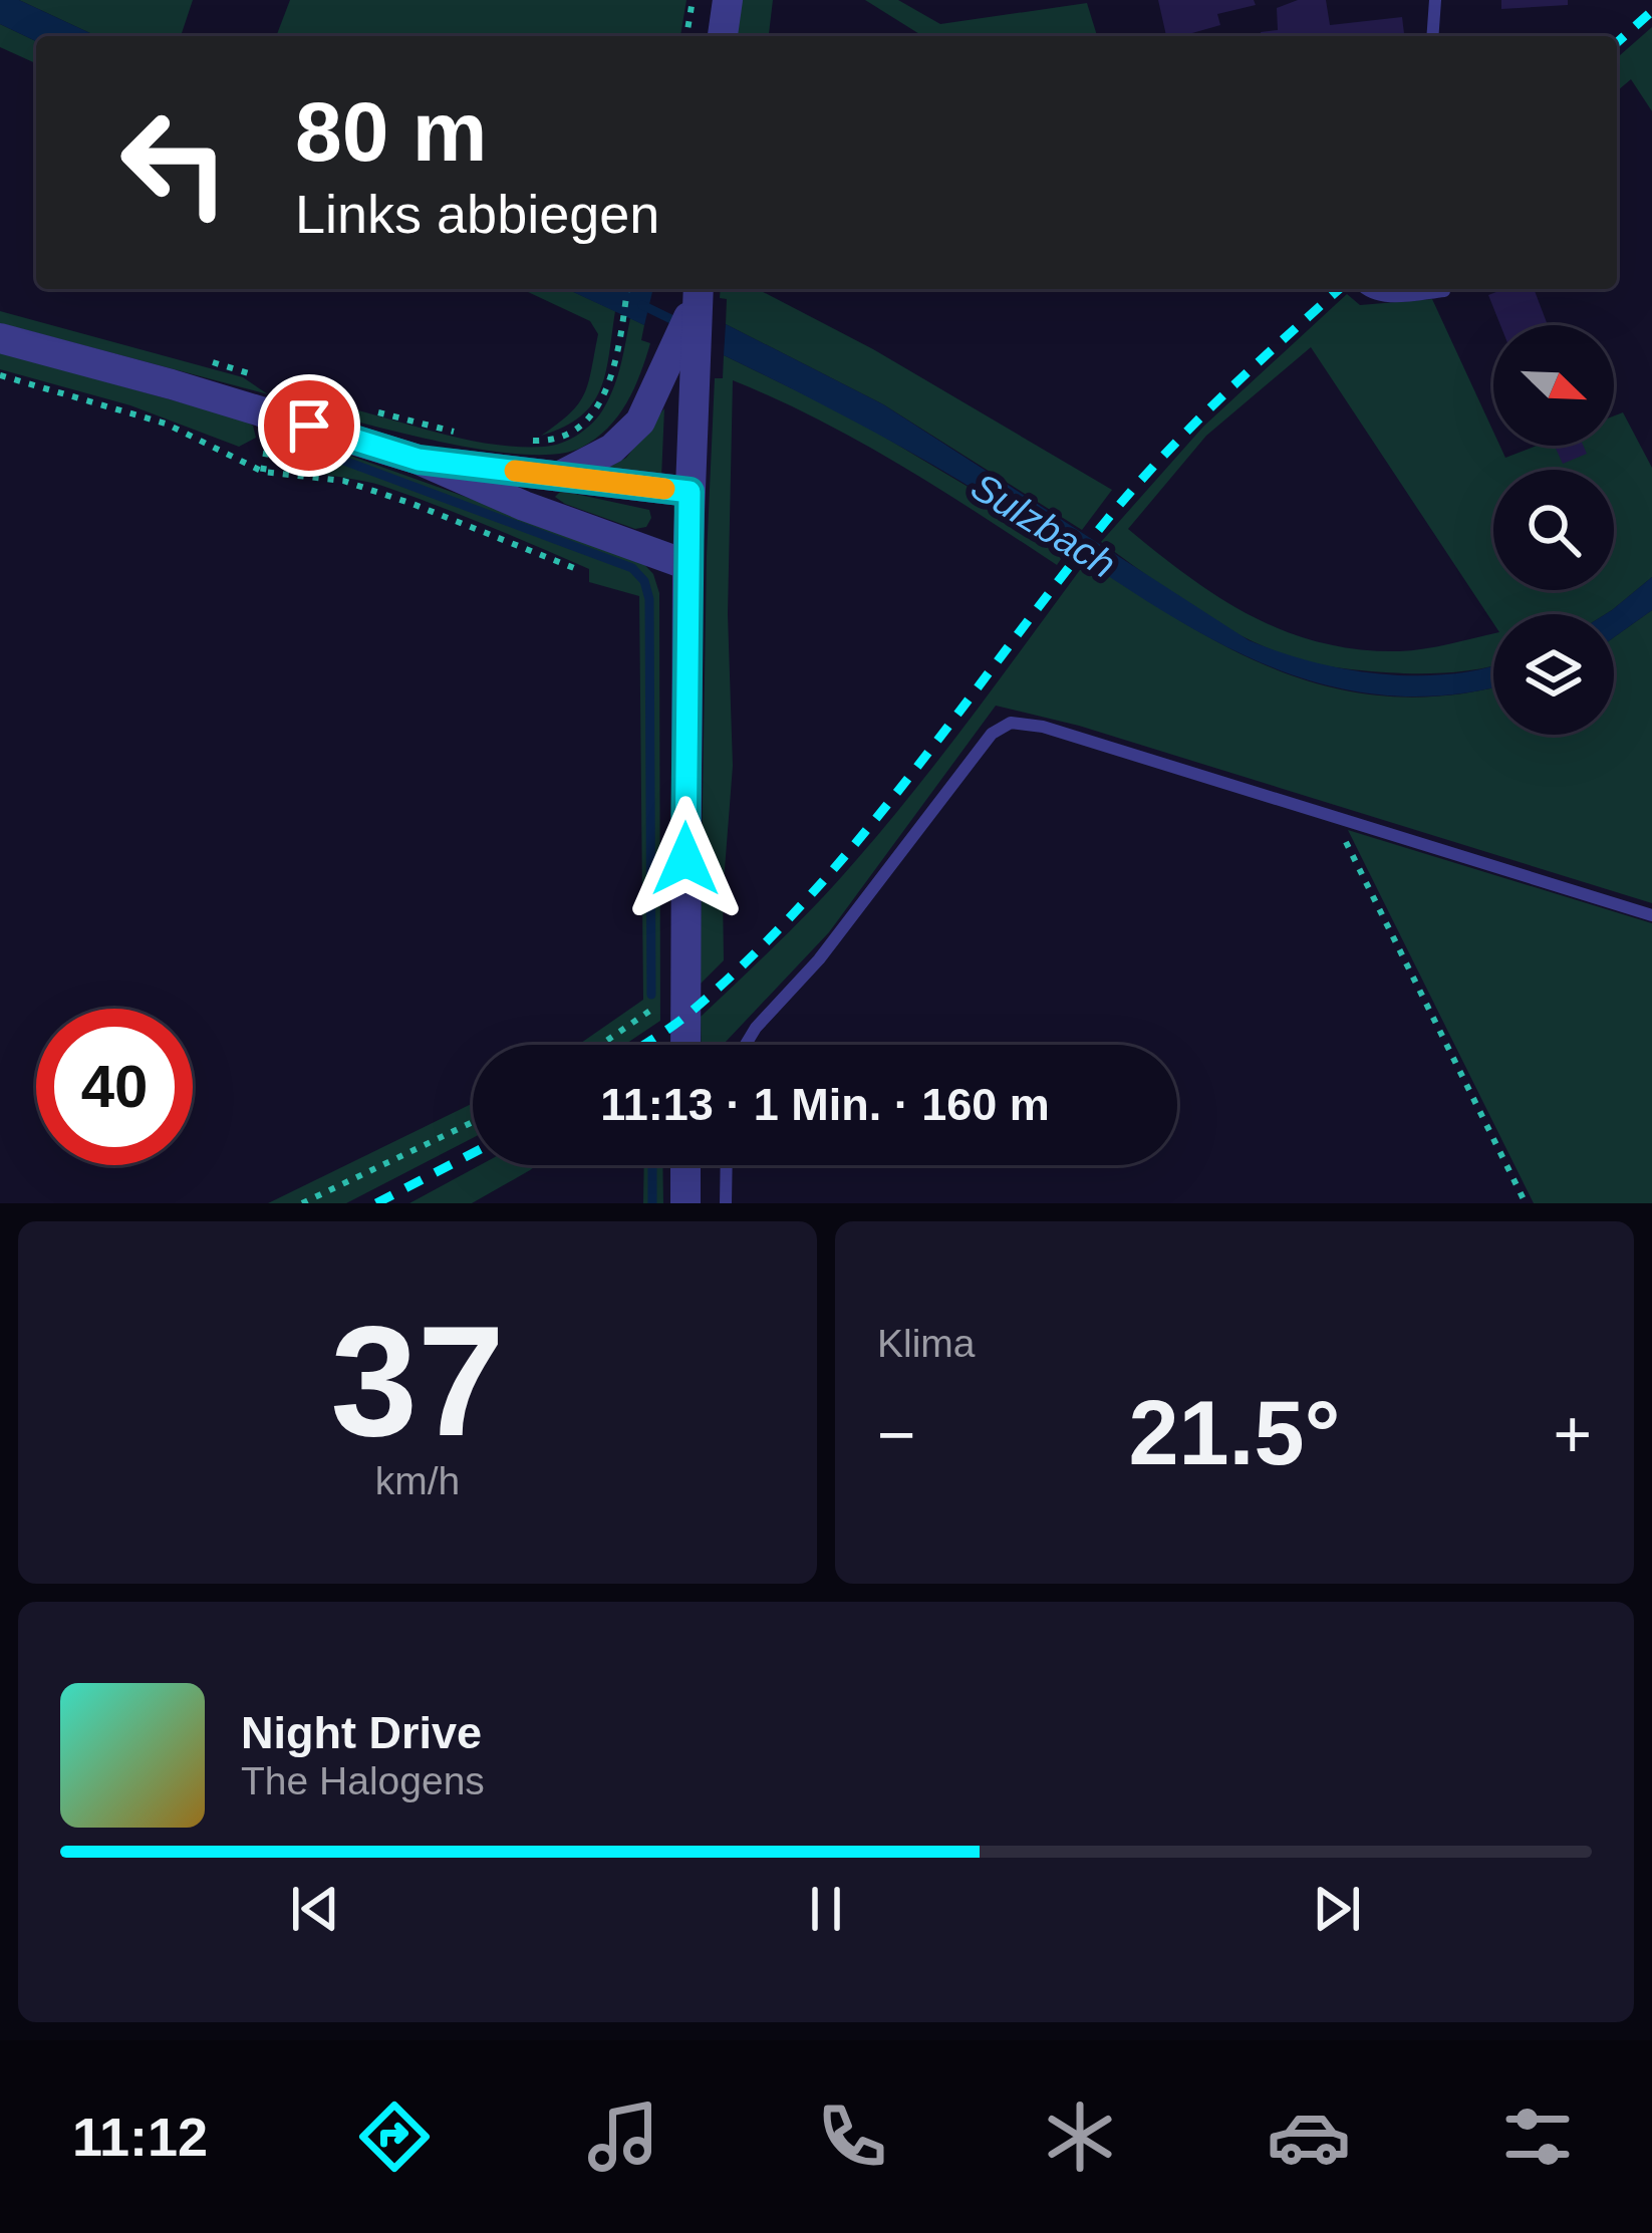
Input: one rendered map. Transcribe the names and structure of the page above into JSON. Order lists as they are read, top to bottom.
{
  "water": ["Sulzbach"],
  "north": "bottom right",
  "page": {
    "turn": ["80 m", "Links abbiegen"],
    "limit": "40",
    "trip": "11:13 · 1 Min. · 160 m",
    "tile": [
      ["37", "km/h"],
      "Klima"
    ],
    "heat": ["−", "21.5°", "+"],
    "song": ["Night Drive", "The Halogens"],
    "tabs": "11:12"
  }
}
